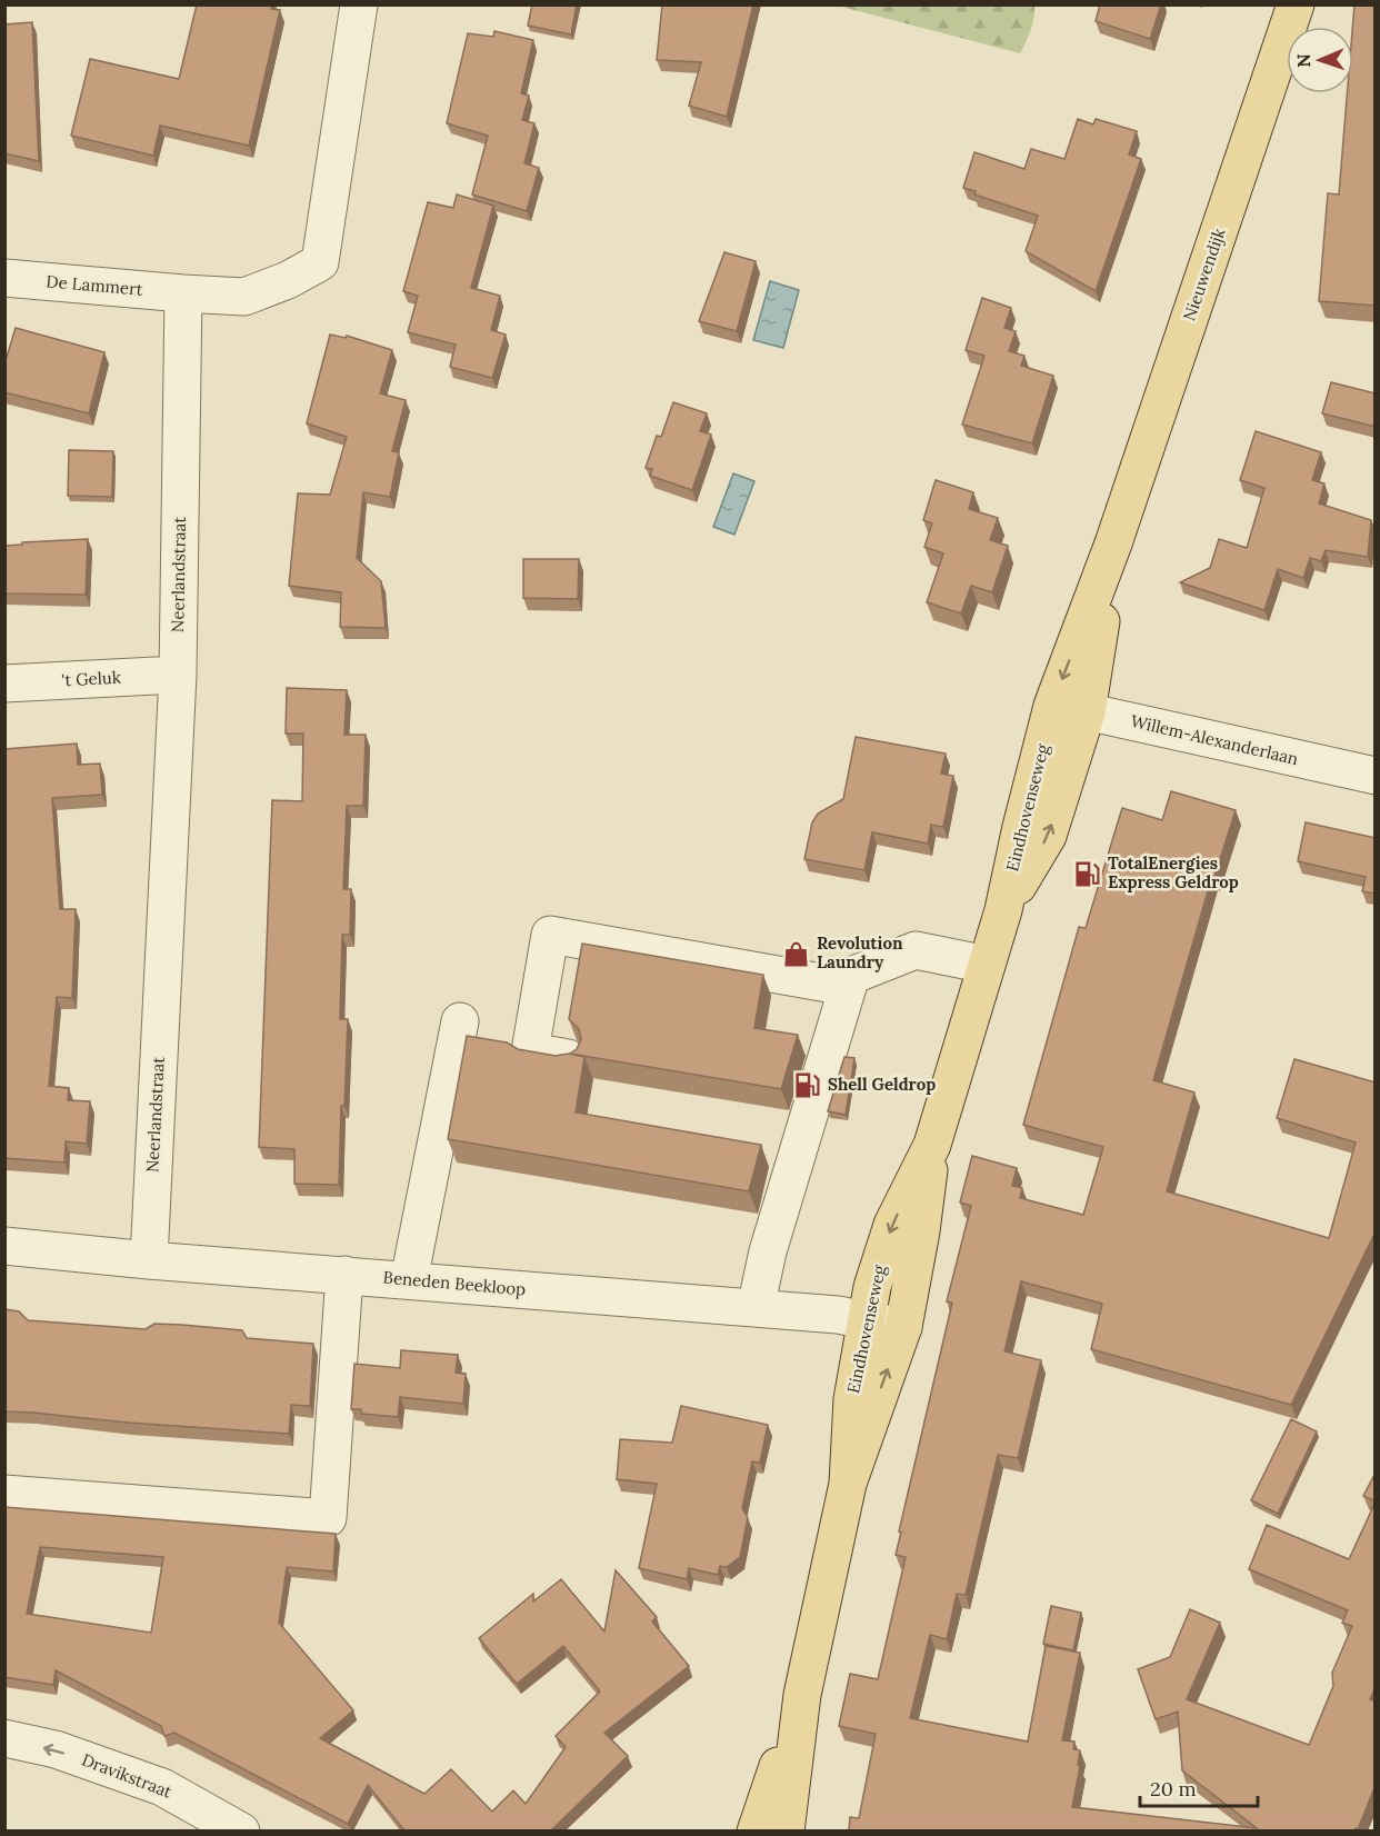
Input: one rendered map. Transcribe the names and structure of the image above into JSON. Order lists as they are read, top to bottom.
{
  "streets": {
    "main road": ["Nieuwendijk", "Eindhovenseweg"],
    "street": [
      "De Lammert",
      "Neerlandstraat",
      "'t Geluk",
      "Willem-Alexanderlaan",
      "Beneden Beekloop",
      "Dravikstraat"
    ]
  },
  "crossings": [
    ["Nieuwendijk", "Willem-Alexanderlaan"],
    ["Nieuwendijk", "Eindhovenseweg"],
    ["De Lammert", "Neerlandstraat"],
    ["Neerlandstraat", "'t Geluk"],
    ["Neerlandstraat", "Beneden Beekloop"],
    ["Willem-Alexanderlaan", "Eindhovenseweg"],
    ["Eindhovenseweg", "Beneden Beekloop"]
  ],
  "one_way": ["Dravikstraat"],
  "places": {
    "fuel station": ["TotalEnergies Express Geldrop", "Shell Geldrop"],
    "shop": ["Revolution Laundry"]
  },
  "scale_bar": "20 m",
  "north": "left"
}
